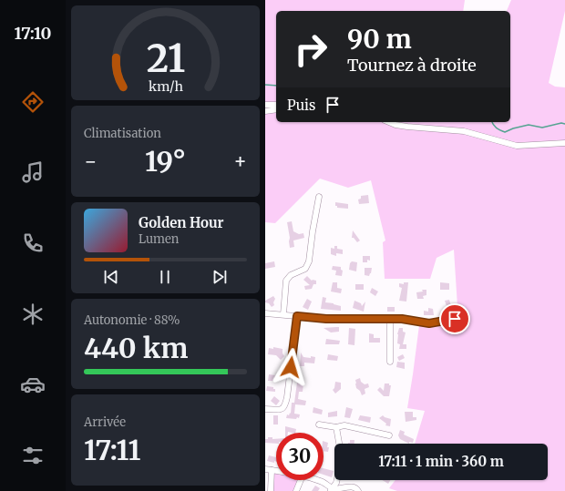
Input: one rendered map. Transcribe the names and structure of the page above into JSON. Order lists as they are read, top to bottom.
{
  "page": {
    "tabs": "17:10",
    "turn": ["90 m", "Tournez à droite"],
    "then": "Puis",
    "tile": [
      "Climatisation",
      ["Autonomie · 88%", "440 km"],
      ["Arrivée", "17:11"]
    ],
    "heat": ["−", "19°", "+"],
    "song": ["Golden Hour", "Lumen"],
    "limit": "30",
    "trip": "17:11 · 1 min · 360 m",
    "gauge": ["21", "km/h"]
  }
}
